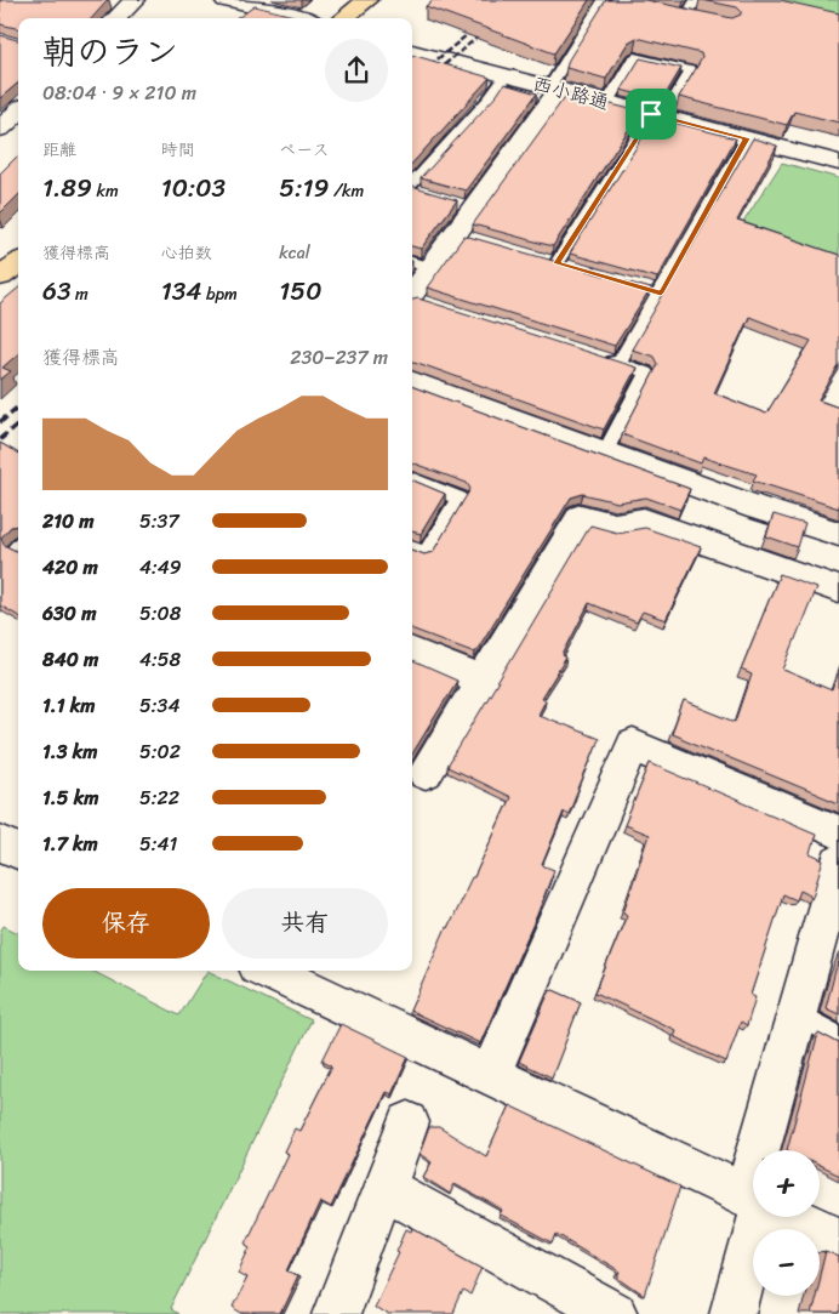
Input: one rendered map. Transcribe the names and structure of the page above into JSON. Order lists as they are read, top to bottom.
{
  "streets": {
    "street": ["西小路通"]
  },
  "page": {
    "heading": ["朝のラン", "08:04 · 9 × 210 m"],
    "stats": [
      ["距離", "1.89 km"],
      ["時間", "10:03"],
      ["ペース", "5:19 /km"],
      ["獲得標高", "63 m"],
      ["心拍数", "134 bpm"],
      ["kcal", "150"]
    ],
    "chart": ["獲得標高", "230–237 m"],
    "list": [
      {
        "name": "210 m",
        "note": "5:37"
      },
      {
        "name": "420 m",
        "note": "4:49"
      },
      {
        "name": "630 m",
        "note": "5:08"
      },
      {
        "name": "840 m",
        "note": "4:58"
      },
      {
        "name": "1.1 km",
        "note": "5:34"
      },
      {
        "name": "1.3 km",
        "note": "5:02"
      },
      {
        "name": "1.5 km",
        "note": "5:22"
      },
      {
        "name": "1.7 km",
        "note": "5:41"
      }
    ],
    "buttons": ["保存", "共有"],
    "map_buttons": ["+", "−"]
  }
}
